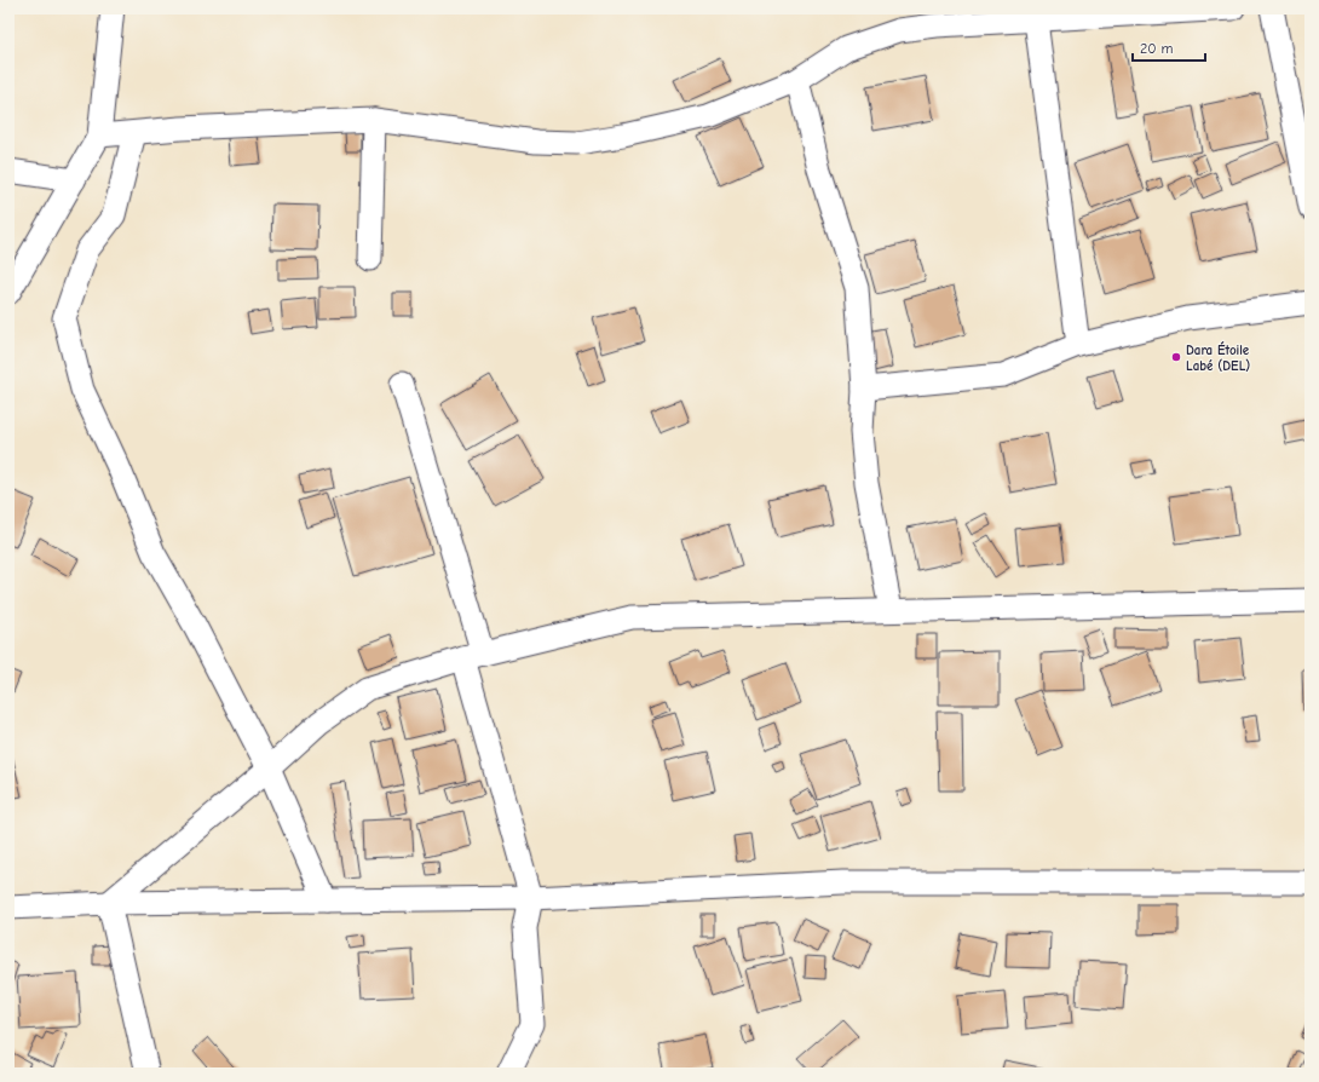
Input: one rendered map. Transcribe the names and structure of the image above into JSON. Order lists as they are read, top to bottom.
{
  "places": ["Dara Étoile Labé (DEL)"],
  "scale_bar": "20 m"
}
